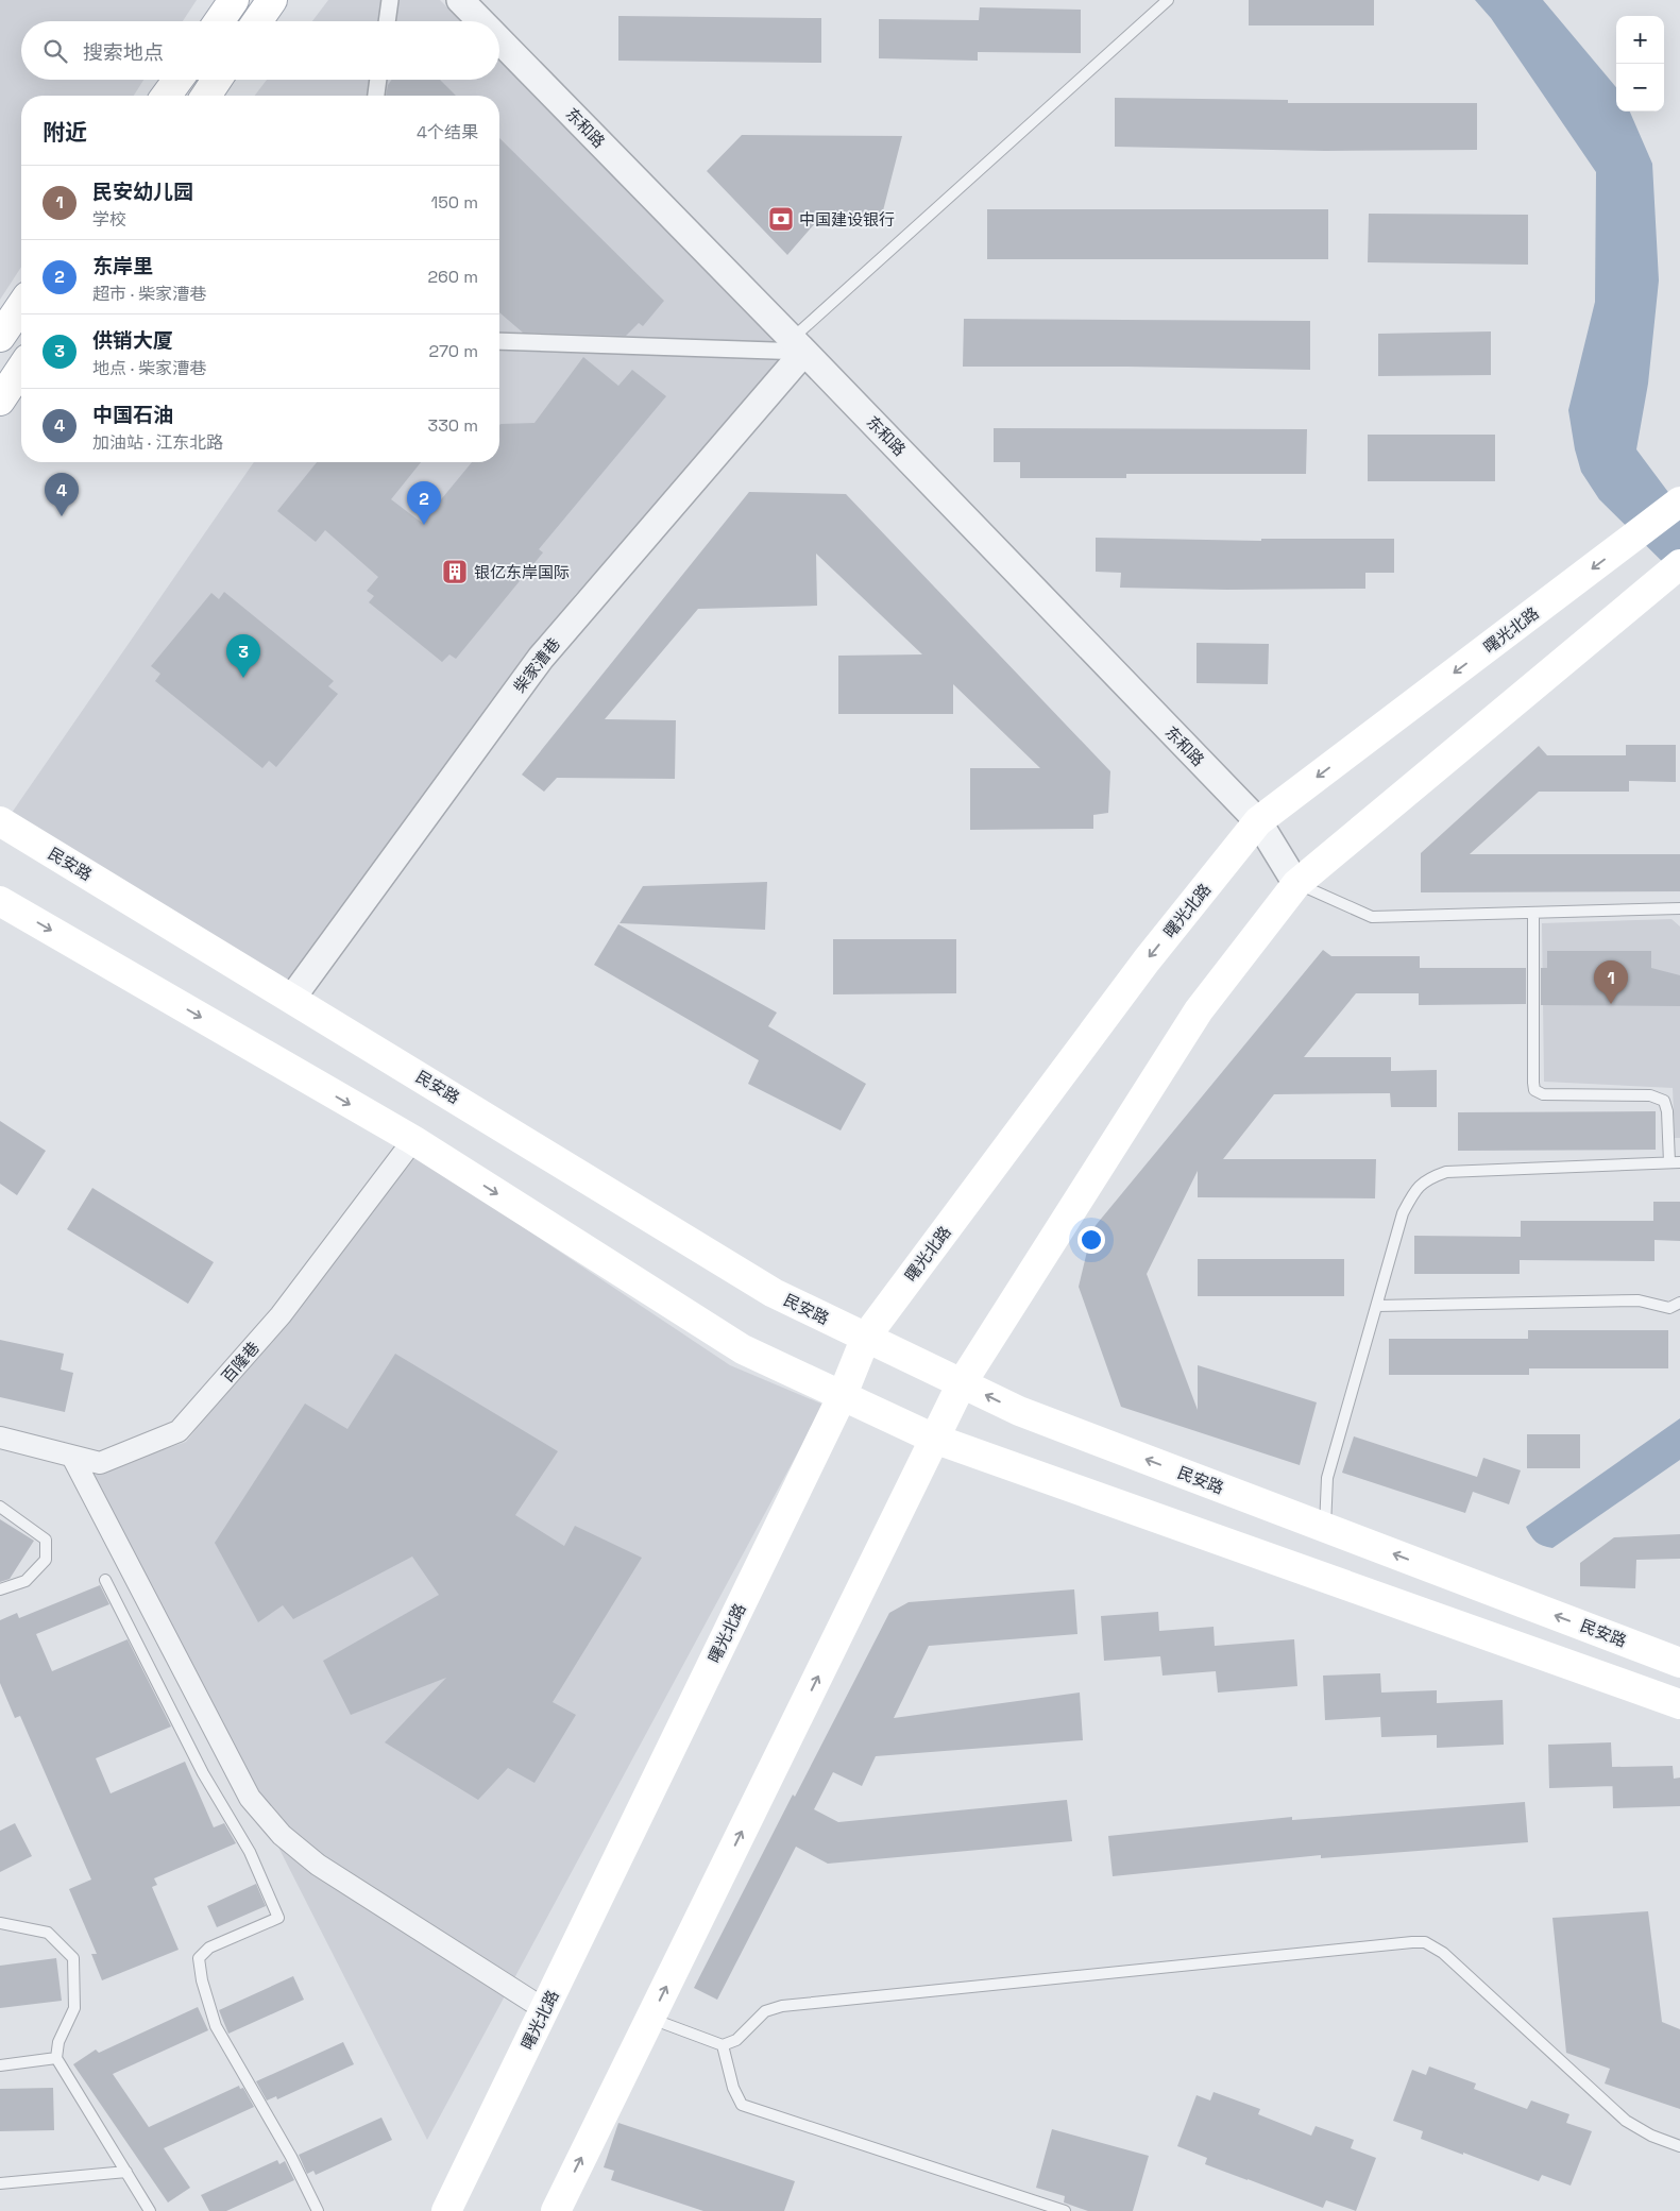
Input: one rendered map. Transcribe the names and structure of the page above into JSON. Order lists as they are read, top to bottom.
{
  "streets": {
    "main road": ["曙光北路", "民安路"],
    "street": ["东和路", "柴家漕巷", "百隆巷"]
  },
  "crossings": [
    ["东和路", "曙光北路"],
    ["东和路", "柴家漕巷"],
    ["曙光北路", "民安路"],
    ["柴家漕巷", "民安路"]
  ],
  "places": {
    "bank": ["中国建设银行"],
    "building": ["银亿东岸国际"]
  },
  "page": {
    "map_buttons": ["+", "−"],
    "search": "搜索地点",
    "heading": ["附近", "4个结果"],
    "list": [
      {
        "mark": "1",
        "name": "民安幼儿园",
        "note": "学校",
        "value": "150 m"
      },
      {
        "mark": "2",
        "name": "东岸里",
        "note": "超市 · 柴家漕巷",
        "value": "260 m"
      },
      {
        "mark": "3",
        "name": "供销大厦",
        "note": "地点 · 柴家漕巷",
        "value": "270 m"
      },
      {
        "mark": "4",
        "name": "中国石油",
        "note": "加油站 · 江东北路",
        "value": "330 m"
      }
    ],
    "pins": [
      "4",
      "2",
      "3",
      "1"
    ]
  }
}
